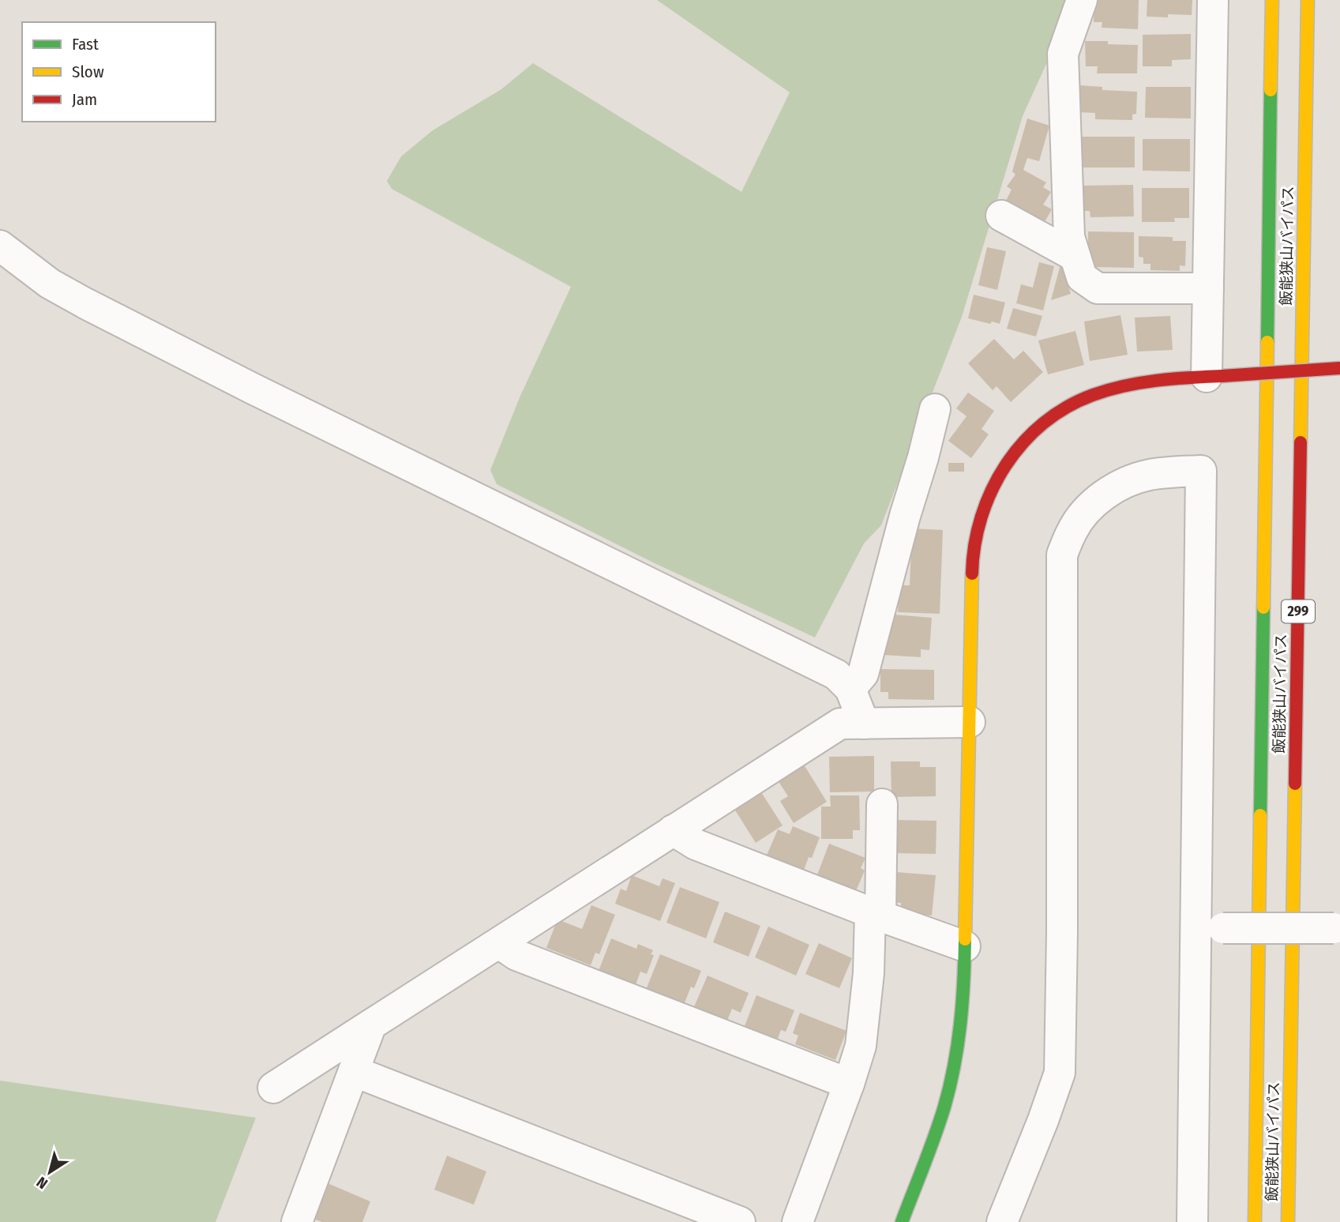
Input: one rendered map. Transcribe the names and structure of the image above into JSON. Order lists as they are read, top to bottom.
{
  "streets": {
    "main road": ["飯能狭山バイパス", "299"]
  },
  "legend": ["Fast", "Slow", "Jam"],
  "north": "bottom left"
}
